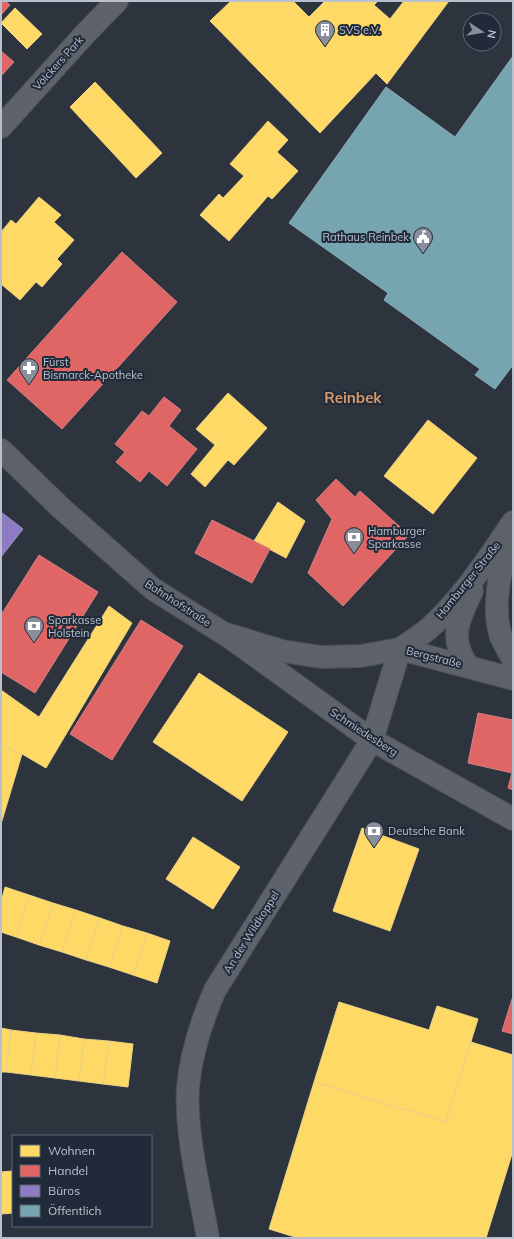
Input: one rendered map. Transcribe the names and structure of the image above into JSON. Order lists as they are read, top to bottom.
{
  "streets": {
    "main road": ["Hamburger Straße", "Bahnhofstraße", "Bergstraße"],
    "street": ["Völckers Park", "Schmiedesberg", "An der Wildkoppel"]
  },
  "crossings": [
    ["Hamburger Straße", "Bahnhofstraße"],
    ["Hamburger Straße", "Bergstraße"],
    ["Hamburger Straße", "An der Wildkoppel"],
    ["Bahnhofstraße", "Bergstraße"],
    ["Bahnhofstraße", "Schmiedesberg"],
    ["Bahnhofstraße", "An der Wildkoppel"],
    ["Bergstraße", "An der Wildkoppel"],
    ["Schmiedesberg", "An der Wildkoppel"]
  ],
  "districts": ["Reinbek"],
  "places": {
    "building": ["SVS e.V."],
    "public building": ["Rathaus Reinbek"],
    "pharmacy": ["Fürst Bismarck-Apotheke"],
    "bank": ["Hamburger Sparkasse", "Sparkasse Holstein", "Deutsche Bank"]
  },
  "legend": [
    "Wohnen",
    "Handel",
    "Büros",
    "Öffentlich"
  ],
  "north": "right"
}
